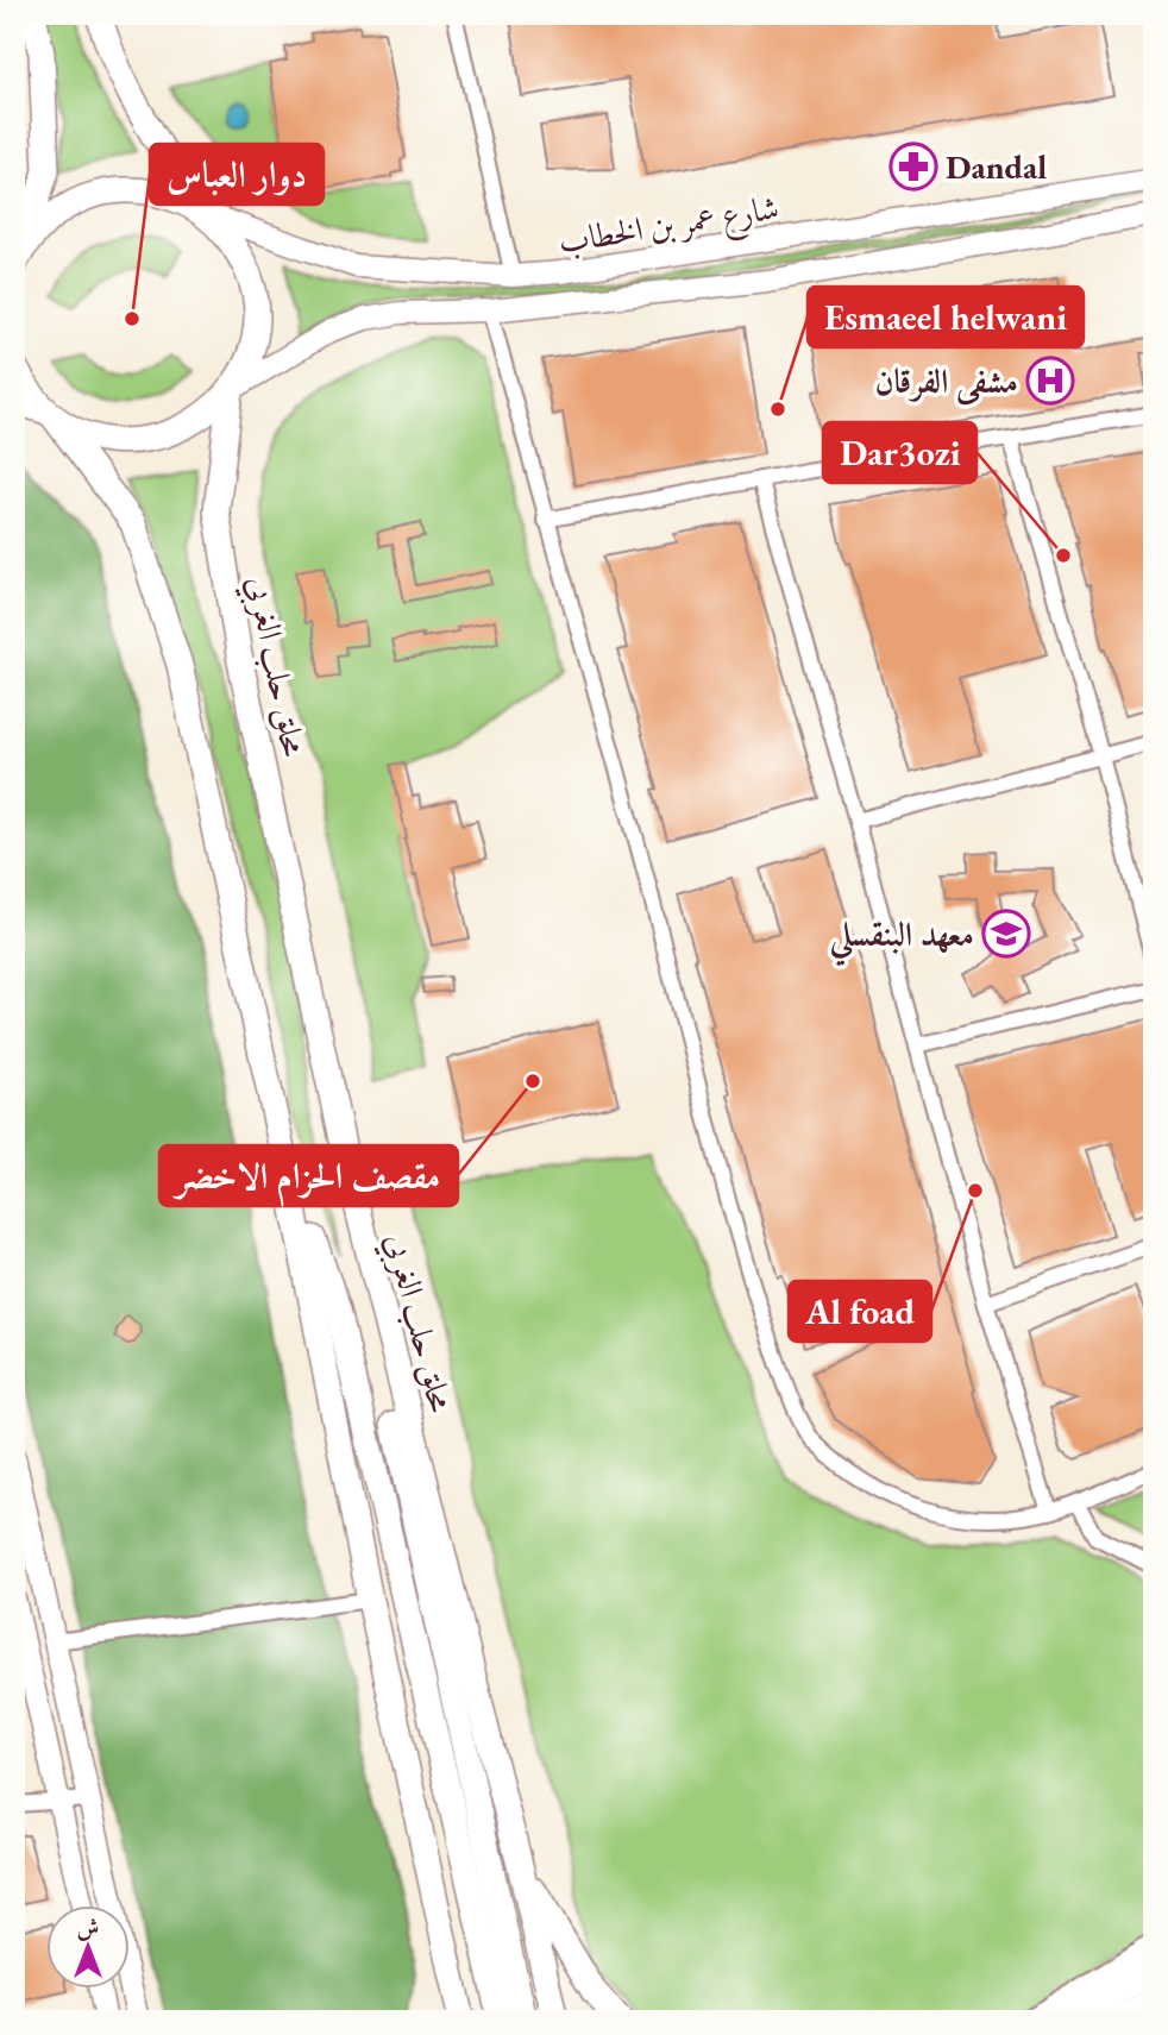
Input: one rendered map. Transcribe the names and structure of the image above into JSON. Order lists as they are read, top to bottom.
{
  "streets": {
    "highway": ["محلق حلب الغربي"],
    "street": ["شارع عمر بن الخطاب"]
  },
  "crossings": [
    ["شارع عمر بن الخطاب", "محلق حلب الغربي"]
  ],
  "places": {
    "pharmacy": ["Dandal"],
    "other": [
      "دوار العباس",
      "Esmaeel helwani",
      "Dar3ozi",
      "مقصف الحزام الاخضر",
      "Al foad"
    ],
    "hospital": ["مشفى الفرقان"],
    "school or university": ["معهد البنقسلي"]
  },
  "north": "top"
}
